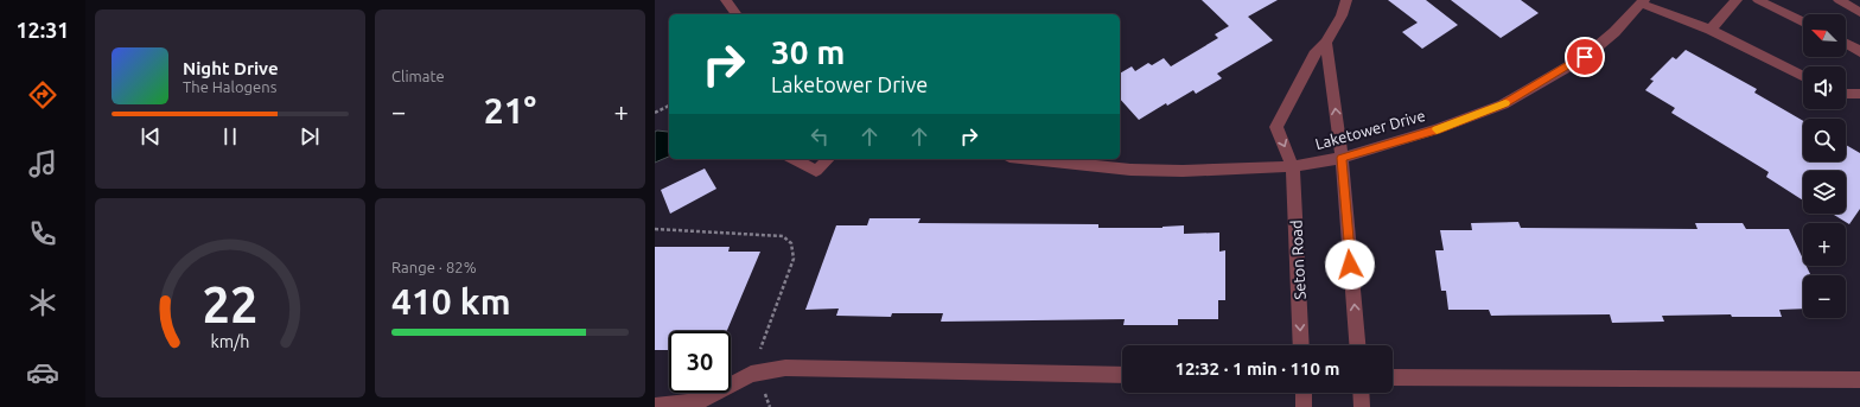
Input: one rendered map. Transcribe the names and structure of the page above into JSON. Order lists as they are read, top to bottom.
{
  "streets": {
    "street": ["Laketower Drive", "Seton Road"]
  },
  "crossings": [
    ["Laketower Drive", "Seton Road"]
  ],
  "north": "top left",
  "page": {
    "tabs": "12:31",
    "tile": [
      "Climate",
      ["Range · 82%", "410 km"]
    ],
    "map_buttons": ["+", "−"],
    "turn": ["30 m", "Laketower Drive"],
    "song": ["Night Drive", "The Halogens"],
    "heat": ["−", "21°", "+"],
    "limit": "30",
    "trip": "12:32 · 1 min · 110 m",
    "gauge": ["22", "km/h"]
  }
}
